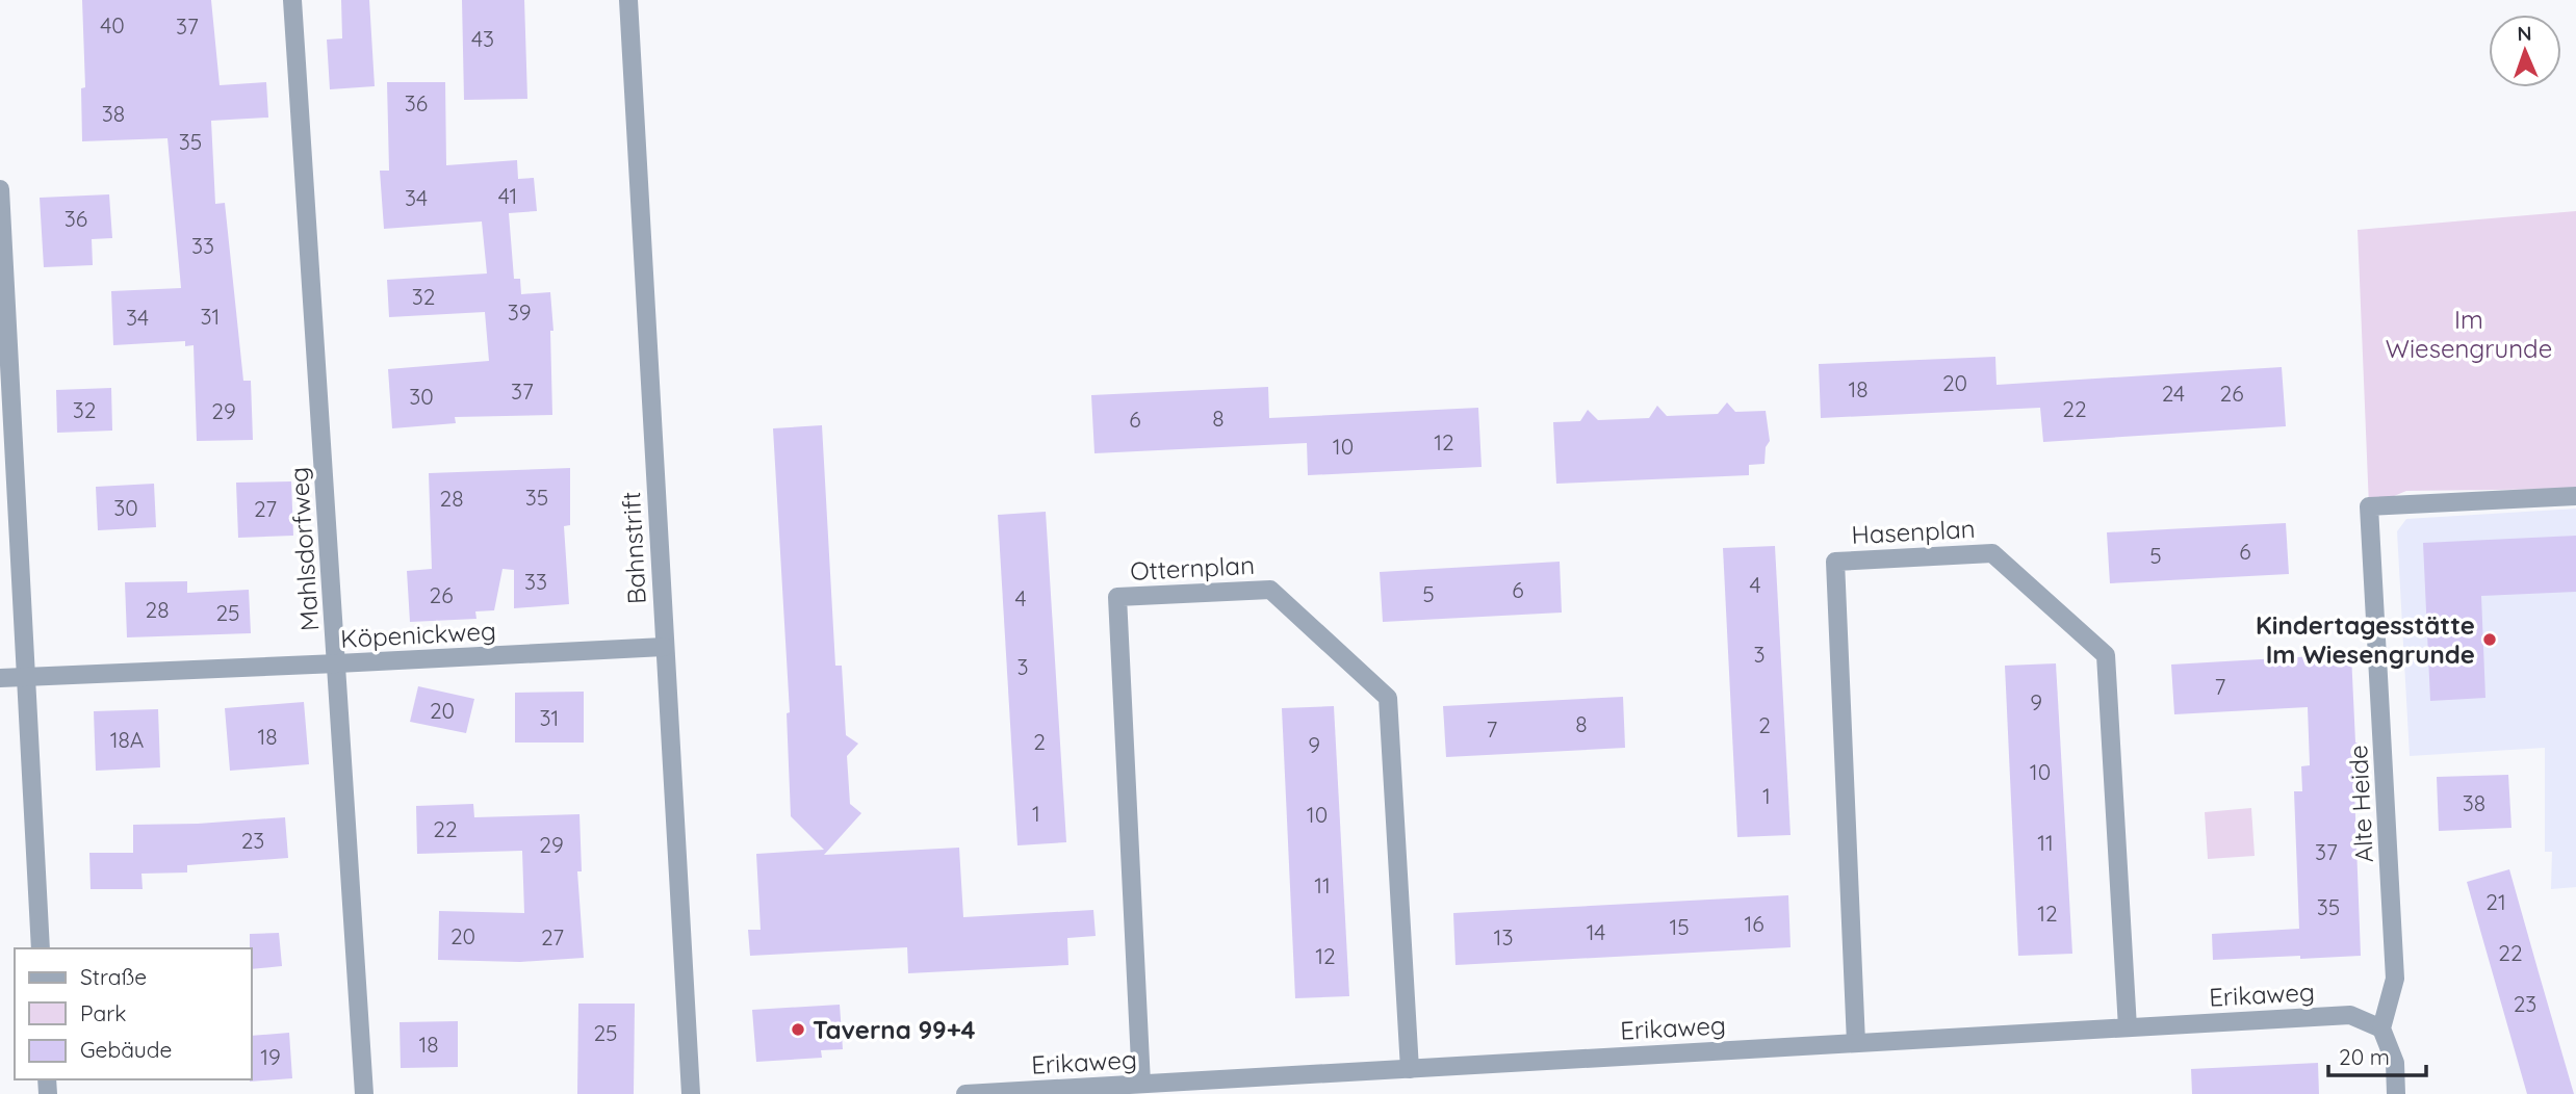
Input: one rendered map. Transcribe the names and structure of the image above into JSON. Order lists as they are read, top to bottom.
{
  "streets": {
    "street": [
      "Hasenplan",
      "Bahnstrift",
      "Mahlsdorfweg",
      "Otternplan",
      "Köpenickweg",
      "Alte Heide",
      "Erikaweg"
    ]
  },
  "crossings": [
    ["Hasenplan", "Erikaweg"],
    ["Bahnstrift", "Köpenickweg"],
    ["Mahlsdorfweg", "Köpenickweg"],
    ["Otternplan", "Erikaweg"],
    ["Alte Heide", "Erikaweg"]
  ],
  "parks": ["Im Wiesengrunde"],
  "places": ["Kindertagesstätte Im Wiesengrunde", "Taverna 99+4"],
  "house_numbers": [
    "40",
    "37",
    "43",
    "36",
    "38",
    "35",
    "41",
    "34",
    "36",
    "33",
    "32",
    "39",
    "31",
    "34",
    "20",
    "18",
    "37",
    "24",
    "26",
    "30",
    "22",
    "32",
    "29",
    "8",
    "6",
    "12",
    "10",
    "35",
    "28",
    "30",
    "27",
    "6",
    "5",
    "33",
    "4",
    "6",
    "5",
    "26",
    "4",
    "28",
    "25",
    "3",
    "3",
    "7",
    "9",
    "20",
    "31",
    "8",
    "2",
    "7",
    "18",
    "18A",
    "2",
    "9",
    "10",
    "1",
    "38",
    "1",
    "10",
    "22",
    "23",
    "11",
    "29",
    "37",
    "11",
    "21",
    "35",
    "12",
    "16",
    "15",
    "14",
    "20",
    "27",
    "13",
    "22",
    "12",
    "23",
    "25",
    "18",
    "19"
  ],
  "legend": ["Straße", "Park", "Gebäude"],
  "scale_bar": "20 m",
  "north": "top"
}
